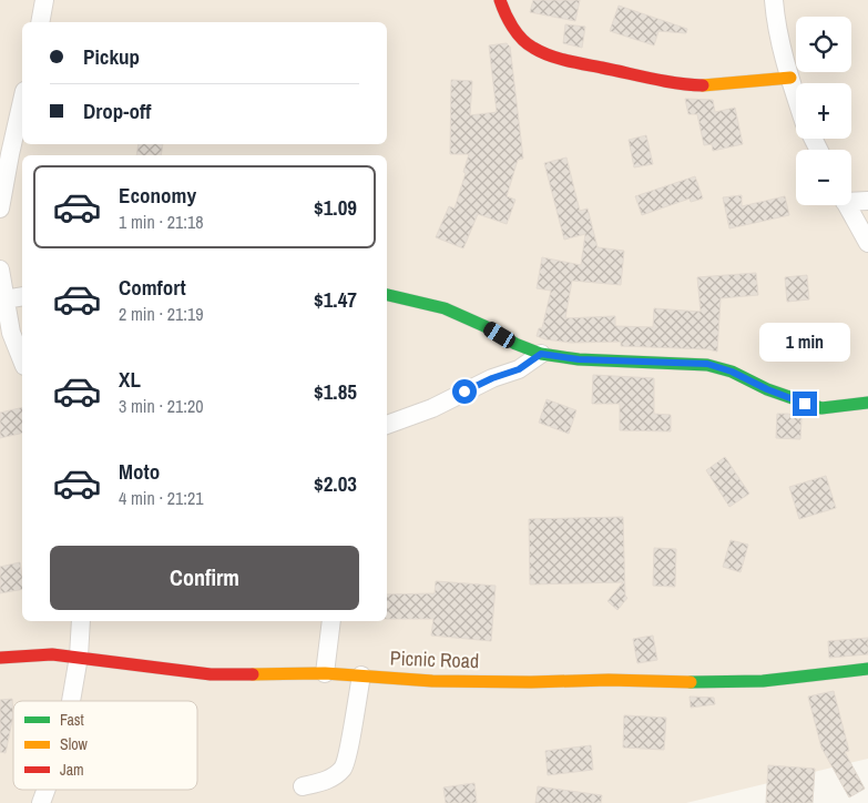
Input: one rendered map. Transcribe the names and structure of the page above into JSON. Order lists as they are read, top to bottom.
{
  "streets": {
    "street": ["Picnic Road"]
  },
  "legend": ["Fast", "Slow", "Jam"],
  "page": {
    "map_buttons": ["+", "−"],
    "banner": ["Pickup", "Drop-off"],
    "list": [
      {
        "name": "Economy",
        "note": "1 min · 21:18",
        "value": "$1.09"
      },
      {
        "name": "Comfort",
        "note": "2 min · 21:19",
        "value": "$1.47"
      },
      {
        "name": "XL",
        "note": "3 min · 21:20",
        "value": "$1.85"
      },
      {
        "name": "Moto",
        "note": "4 min · 21:21",
        "value": "$2.03"
      }
    ],
    "bubble": "1 min",
    "buttons": "Confirm"
  }
}
